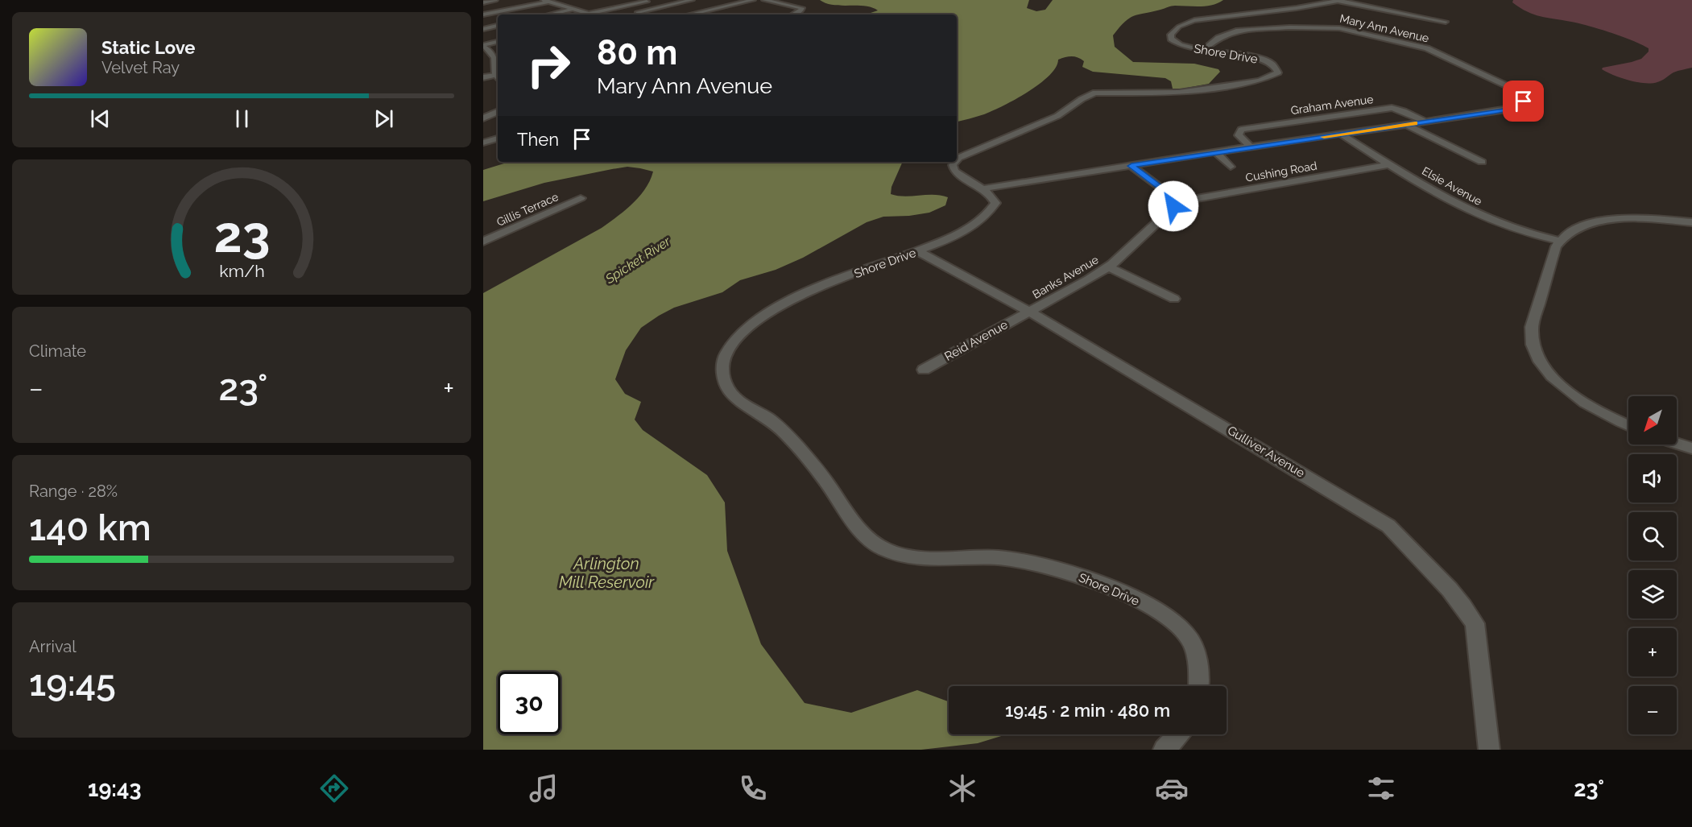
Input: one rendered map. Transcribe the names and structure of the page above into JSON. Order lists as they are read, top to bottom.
{
  "streets": {
    "street": [
      "Mary Ann Avenue",
      "Shore Drive",
      "Graham Avenue",
      "Cushing Road",
      "Elsie Avenue",
      "Gillis Terrace",
      "Banks Avenue",
      "Reid Avenue",
      "Gulliver Avenue"
    ]
  },
  "crossings": [
    ["Mary Ann Avenue", "Shore Drive"],
    ["Mary Ann Avenue", "Graham Avenue"],
    ["Mary Ann Avenue", "Elsie Avenue"],
    ["Shore Drive", "Gulliver Avenue"],
    ["Cushing Road", "Elsie Avenue"],
    ["Cushing Road", "Banks Avenue"],
    ["Banks Avenue", "Reid Avenue"],
    ["Banks Avenue", "Gulliver Avenue"],
    ["Reid Avenue", "Gulliver Avenue"]
  ],
  "water": ["Spicket River", "Arlington Mill Reservoir"],
  "north": "bottom left",
  "page": {
    "turn": ["80 m", "Mary Ann Avenue"],
    "song": ["Static Love", "Velvet Ray"],
    "then": "Then",
    "tile": [
      "Climate",
      ["Range · 28%", "140 km"],
      ["Arrival", "19:45"]
    ],
    "heat": ["−", "23°", "+"],
    "map_buttons": ["+", "−"],
    "limit": "30",
    "trip": "19:45 · 2 min · 480 m",
    "tabs": ["19:43", "23°"],
    "gauge": ["23", "km/h"]
  }
}
